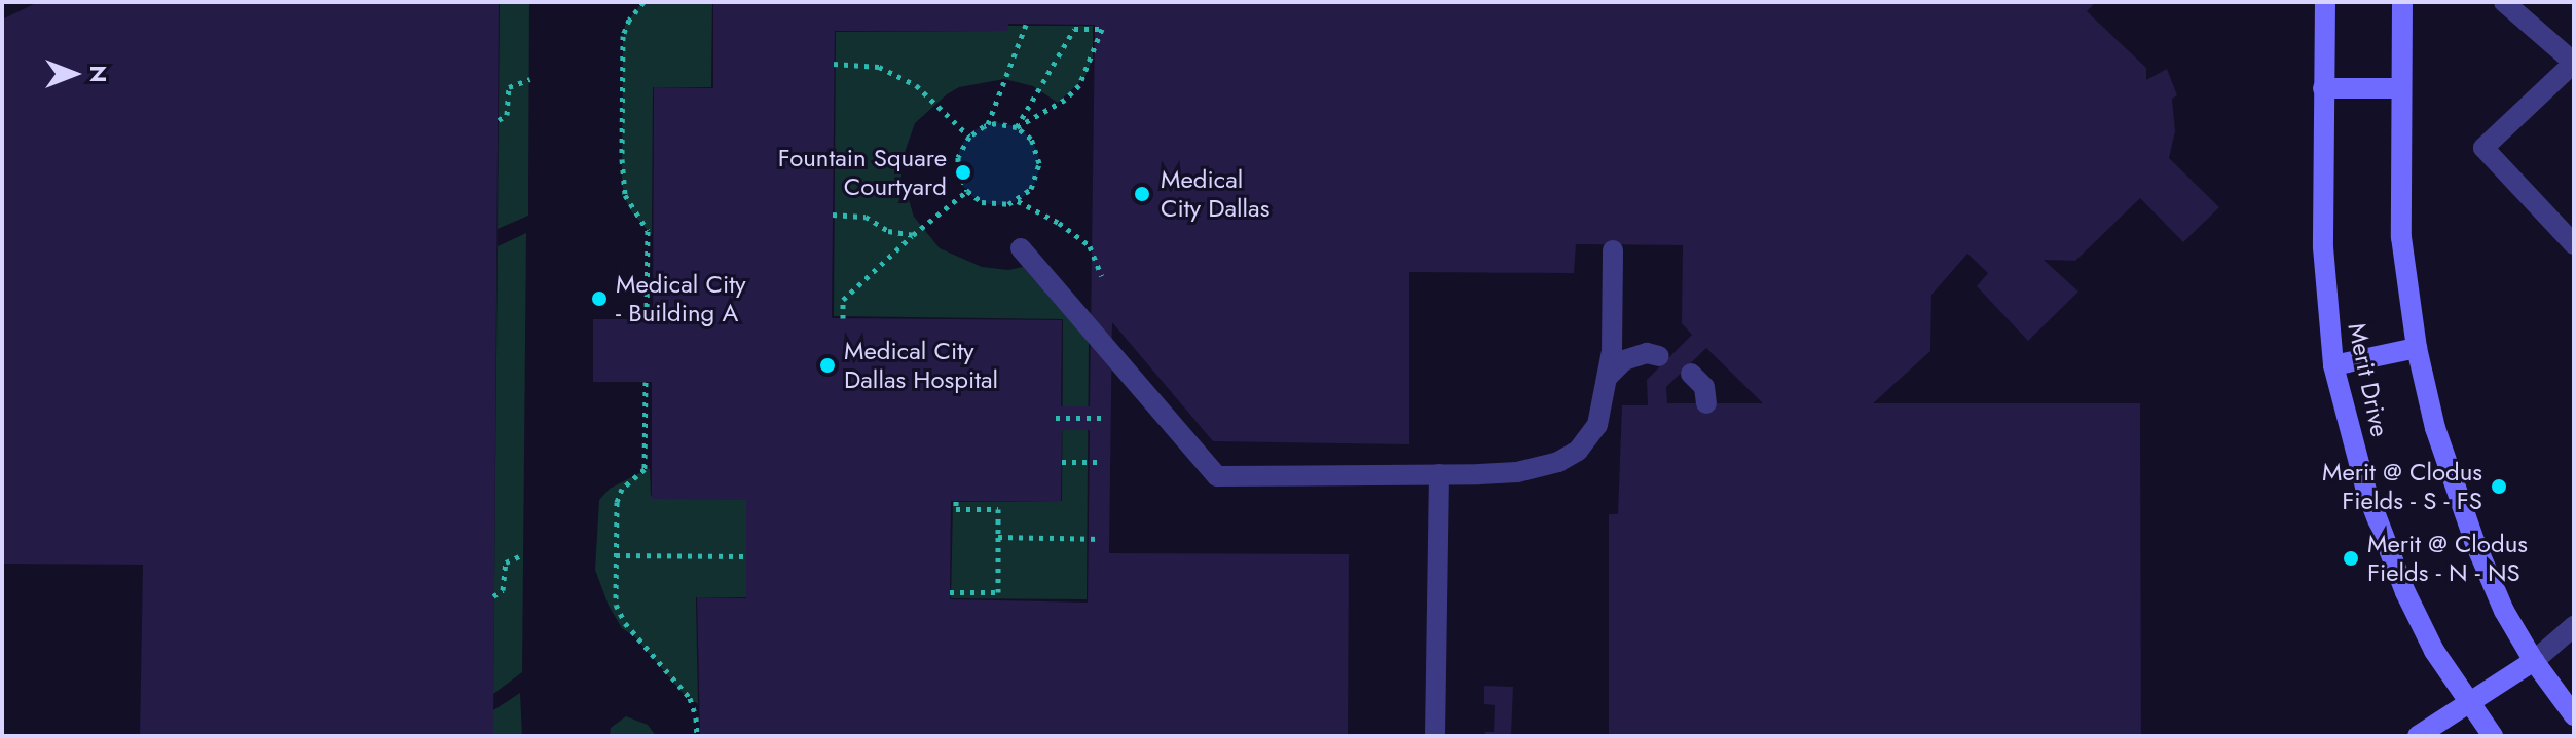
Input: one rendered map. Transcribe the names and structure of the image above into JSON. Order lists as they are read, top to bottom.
{
  "streets": {
    "street": ["Merit Drive"]
  },
  "places": [
    "Fountain Square Courtyard",
    "Medical City Dallas",
    "Medical City - Building A",
    "Medical City Dallas Hospital",
    "Merit @ Clodus Fields - S - FS",
    "Merit @ Clodus Fields - N - NS"
  ],
  "north": "right"
}
